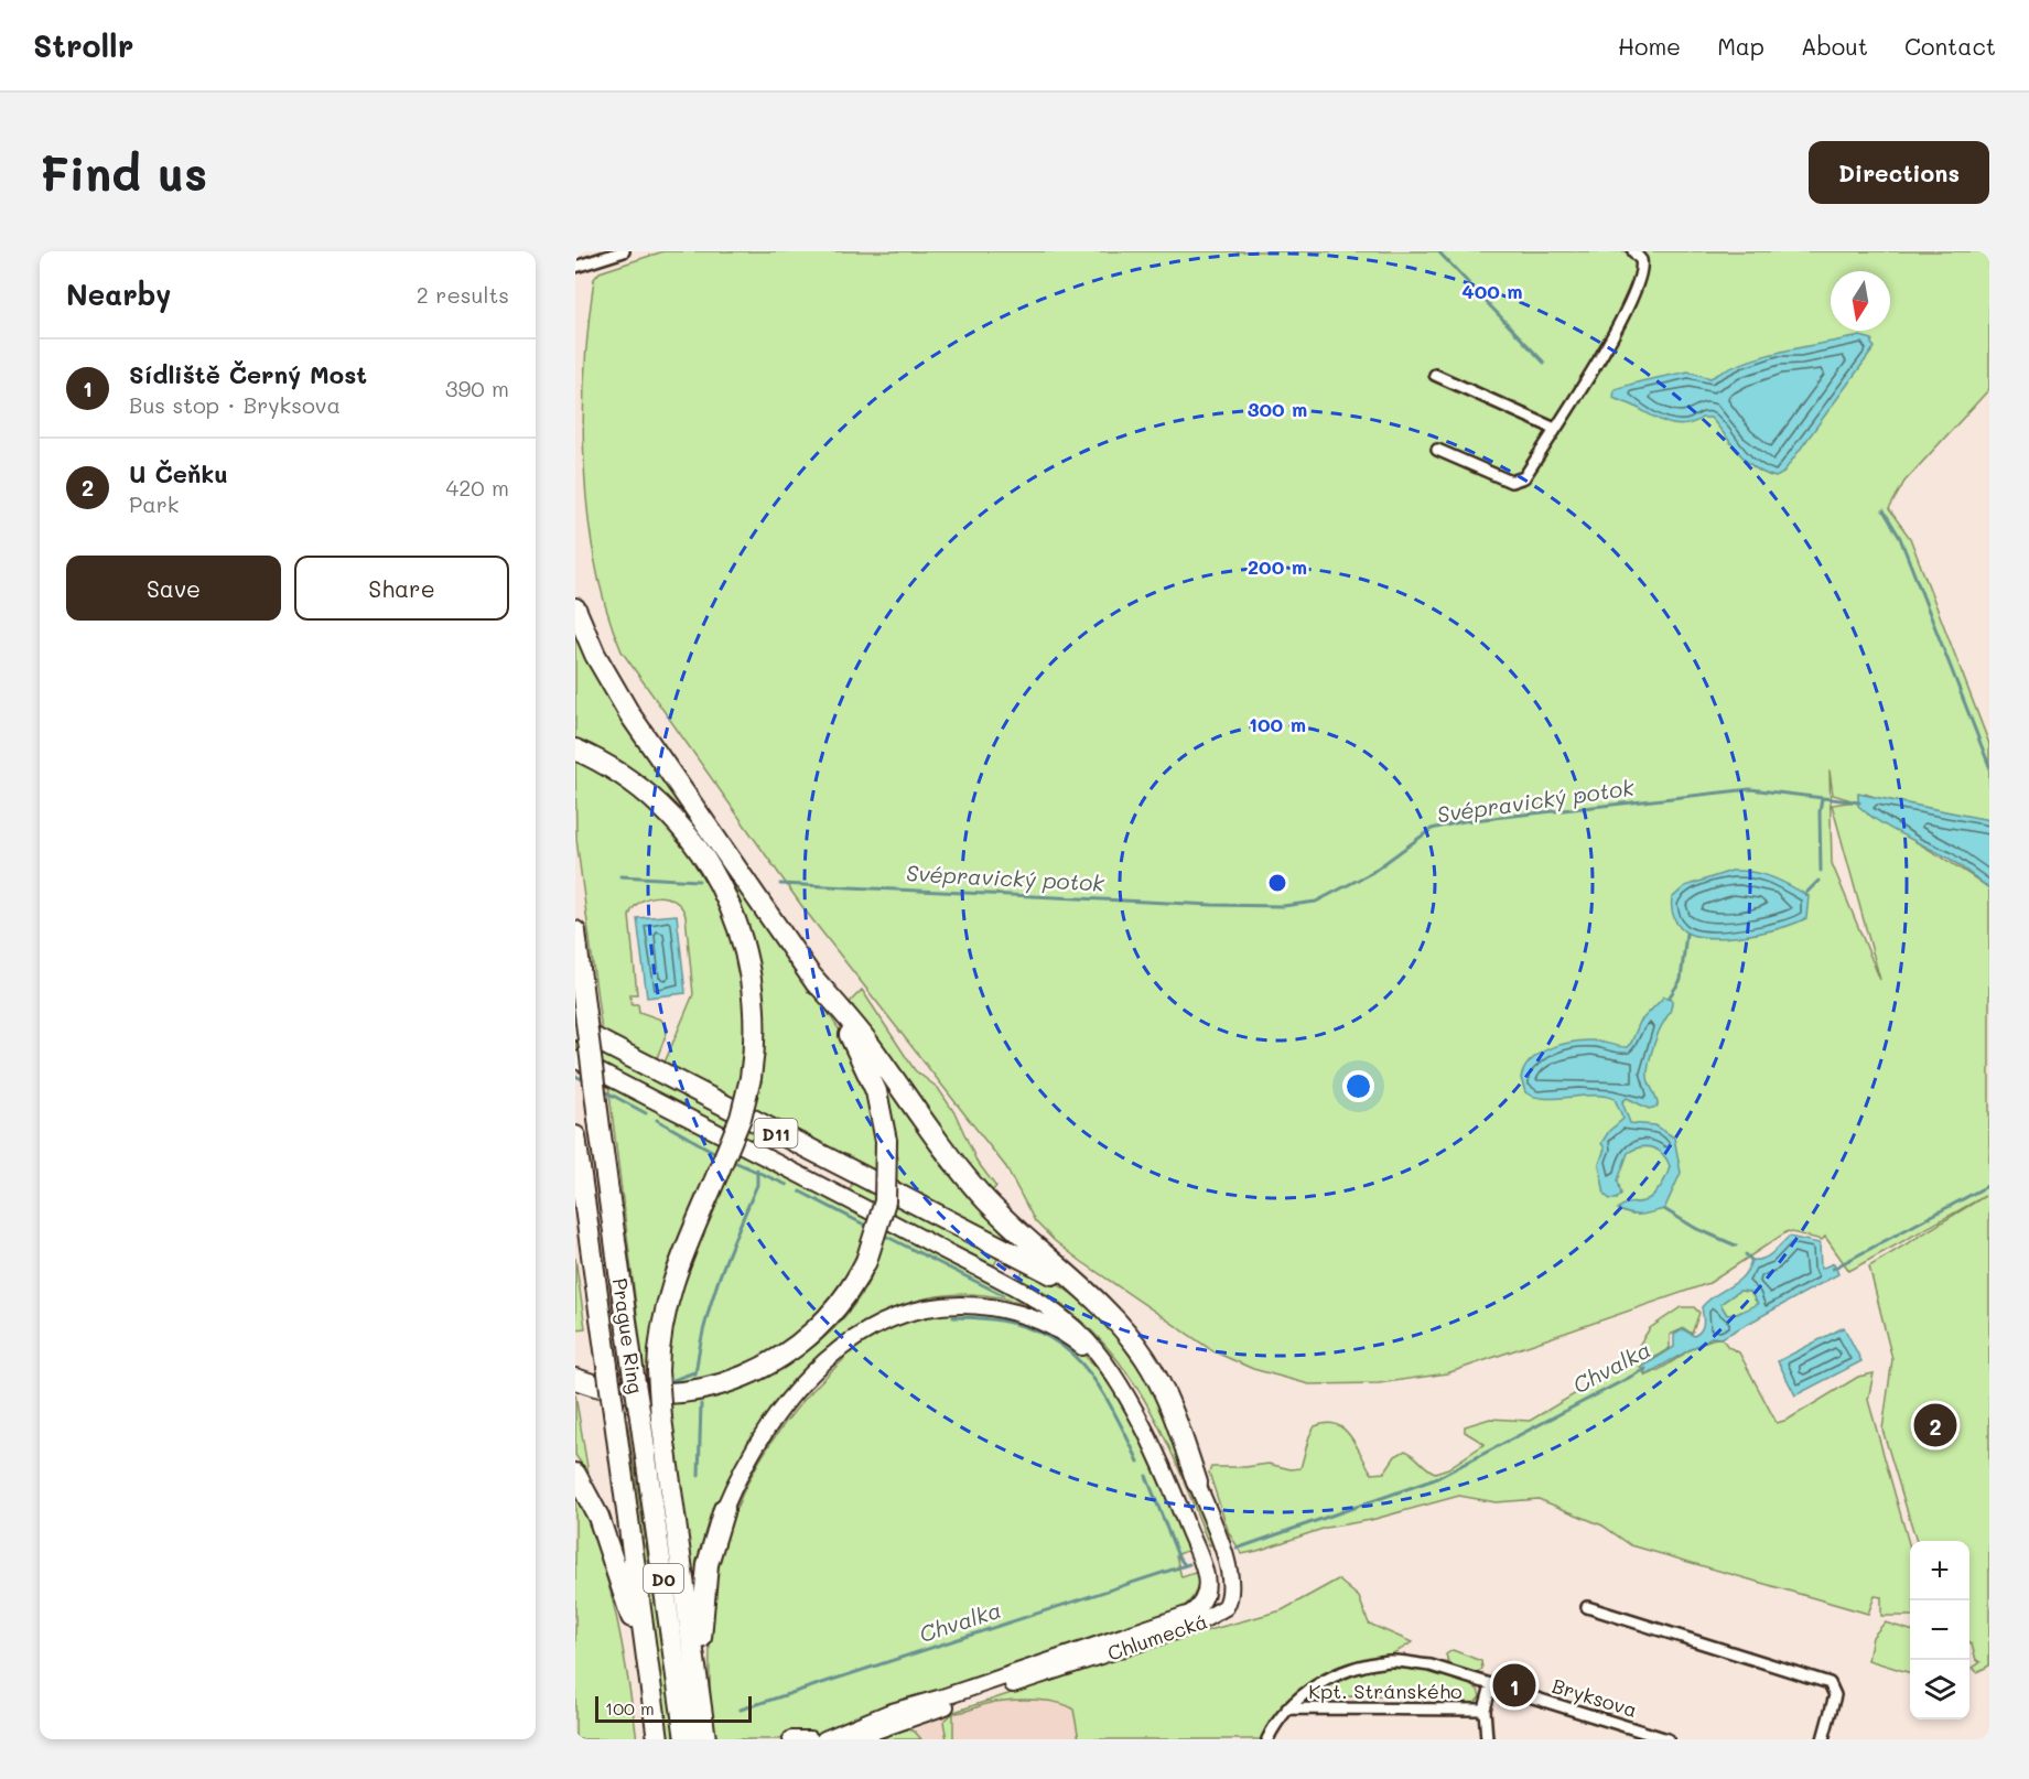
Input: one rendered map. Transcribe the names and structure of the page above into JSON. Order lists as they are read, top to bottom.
{
  "streets": {
    "highway": [
      "D11",
      "Prague Ring",
      "D0",
      "Chlumecká"
    ],
    "street": ["Kpt. Stránského", "Bryksova"]
  },
  "crossings": [
    ["D11", "Chlumecká"],
    ["Kpt. Stránského", "Bryksova"]
  ],
  "water": ["Svépravický potok", "Chvalka"],
  "scale_bar": "100 m",
  "north": "bottom",
  "page": {
    "header": "Strollr",
    "nav": [
      "Home",
      "Map",
      "About",
      "Contact"
    ],
    "buttons": [
      "Directions",
      ["Save", "Share"]
    ],
    "title": "Find us",
    "heading": ["Nearby", "2 results"],
    "list": [
      {
        "mark": "1",
        "name": "Sídliště Černý Most",
        "note": "Bus stop · Bryksova",
        "value": "390 m"
      },
      {
        "mark": "2",
        "name": "U Čeňku",
        "note": "Park",
        "value": "420 m"
      }
    ],
    "pins": ["2", "1"],
    "map_buttons": ["+", "−"],
    "scale": "100 m"
  },
  "rings": [
    "400 m",
    "300 m",
    "200 m",
    "100 m"
  ]
}
